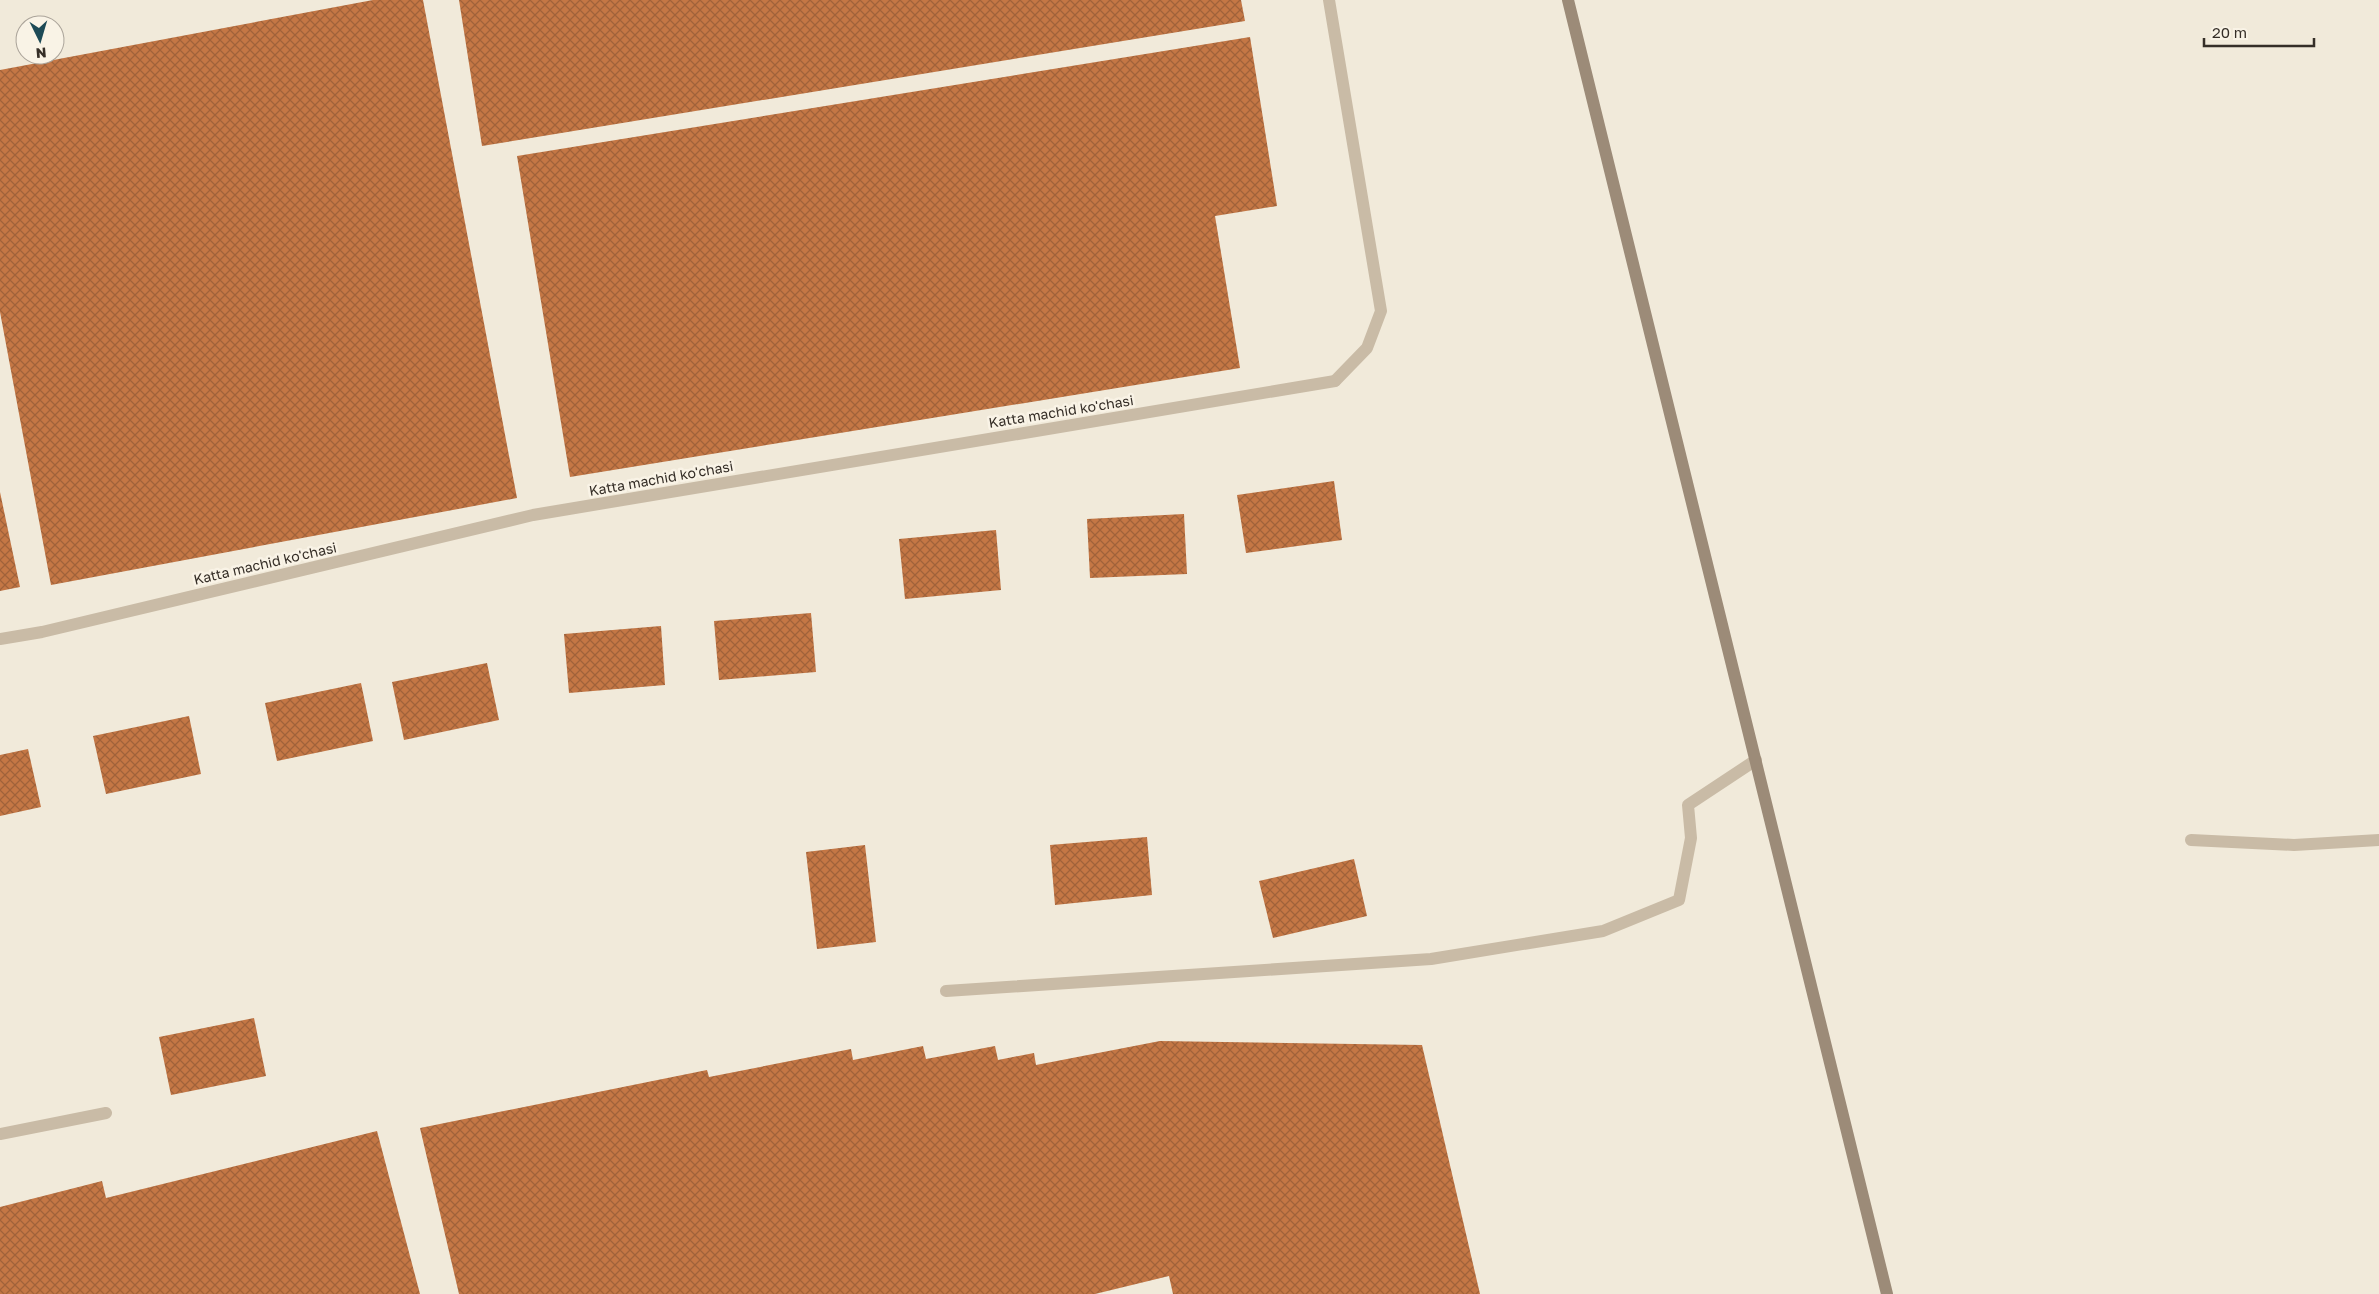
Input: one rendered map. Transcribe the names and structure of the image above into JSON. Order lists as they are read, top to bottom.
{
  "streets": {
    "street": ["Katta machid ko'chasi"]
  },
  "scale_bar": "20 m",
  "north": "bottom"
}
